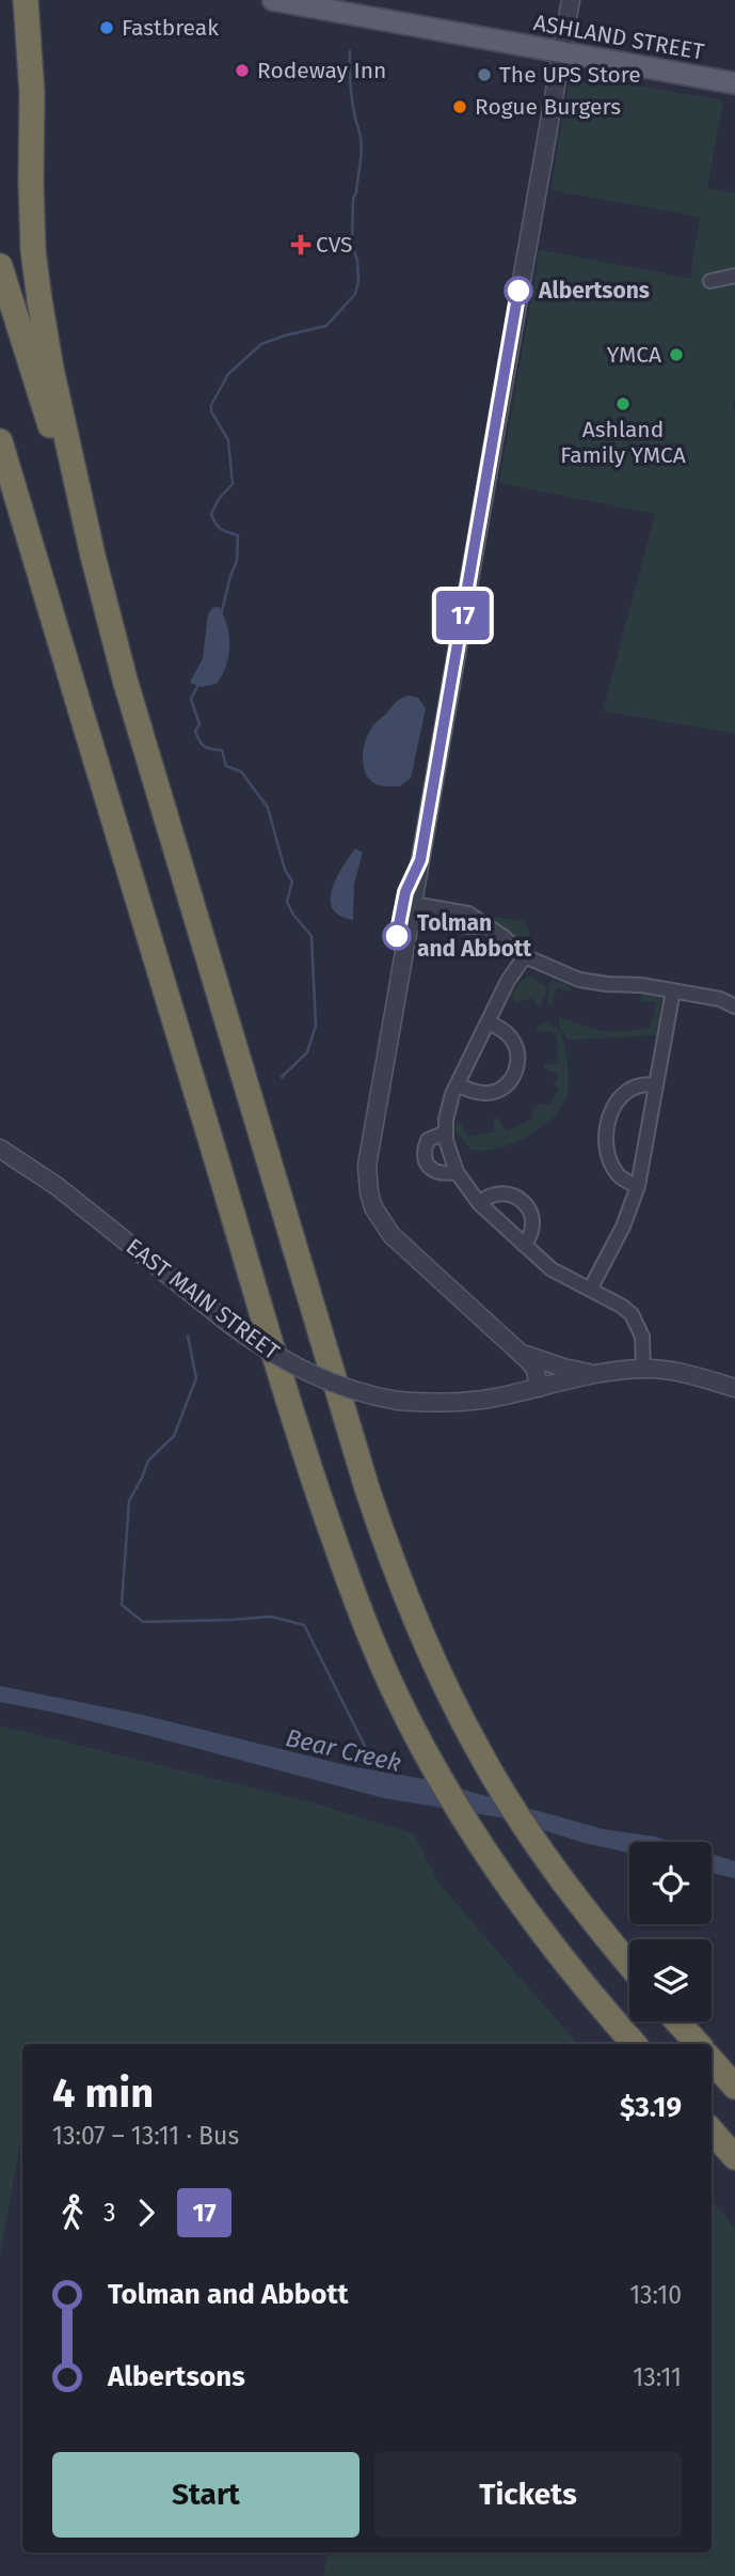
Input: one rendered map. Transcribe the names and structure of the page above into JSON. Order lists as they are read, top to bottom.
{
  "streets": {
    "main road": ["ASHLAND STREET"],
    "street": ["EAST MAIN STREET"]
  },
  "water": ["Bear Creek"],
  "places": {
    "other": [
      "Fastbreak",
      "Rodeway Inn",
      "The UPS Store",
      "Rogue Burgers",
      "Albertsons",
      "YMCA",
      "Ashland Family YMCA",
      "Tolman and Abbott"
    ],
    "health": ["CVS"]
  },
  "lines": ["bus line 17"],
  "page": {
    "on_map": "17",
    "heading": ["4 min", "13:07 – 13:11 · Bus", "$3.19"],
    "legs": ["3", "17"],
    "list": [
      {
        "name": "Tolman and Abbott",
        "value": "13:10"
      },
      {
        "name": "Albertsons",
        "value": "13:11"
      }
    ],
    "buttons": ["Start", "Tickets"]
  }
}
